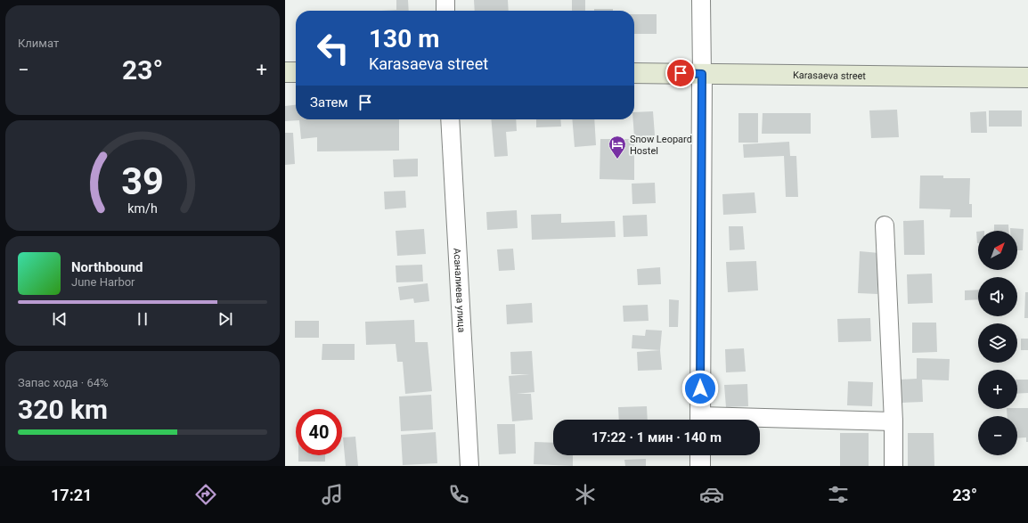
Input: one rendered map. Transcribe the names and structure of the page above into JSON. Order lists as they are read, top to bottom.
{
  "streets": {
    "main road": ["Karasaeva street"],
    "street": ["Асаналиева улица"]
  },
  "places": {
    "hotel": ["Snow Leopard Hostel"]
  },
  "north": "top right",
  "page": {
    "tile": [
      "Климат",
      ["Запас хода · 64%", "320 km"]
    ],
    "turn": ["130 m", "Karasaeva street"],
    "heat": ["−", "23°", "+"],
    "then": "Затем",
    "map_buttons": ["+", "−"],
    "song": ["Northbound", "June Harbor"],
    "limit": "40",
    "trip": "17:22 · 1 мин · 140 m",
    "tabs": ["17:21", "23°"],
    "gauge": ["39", "km/h"]
  }
}
